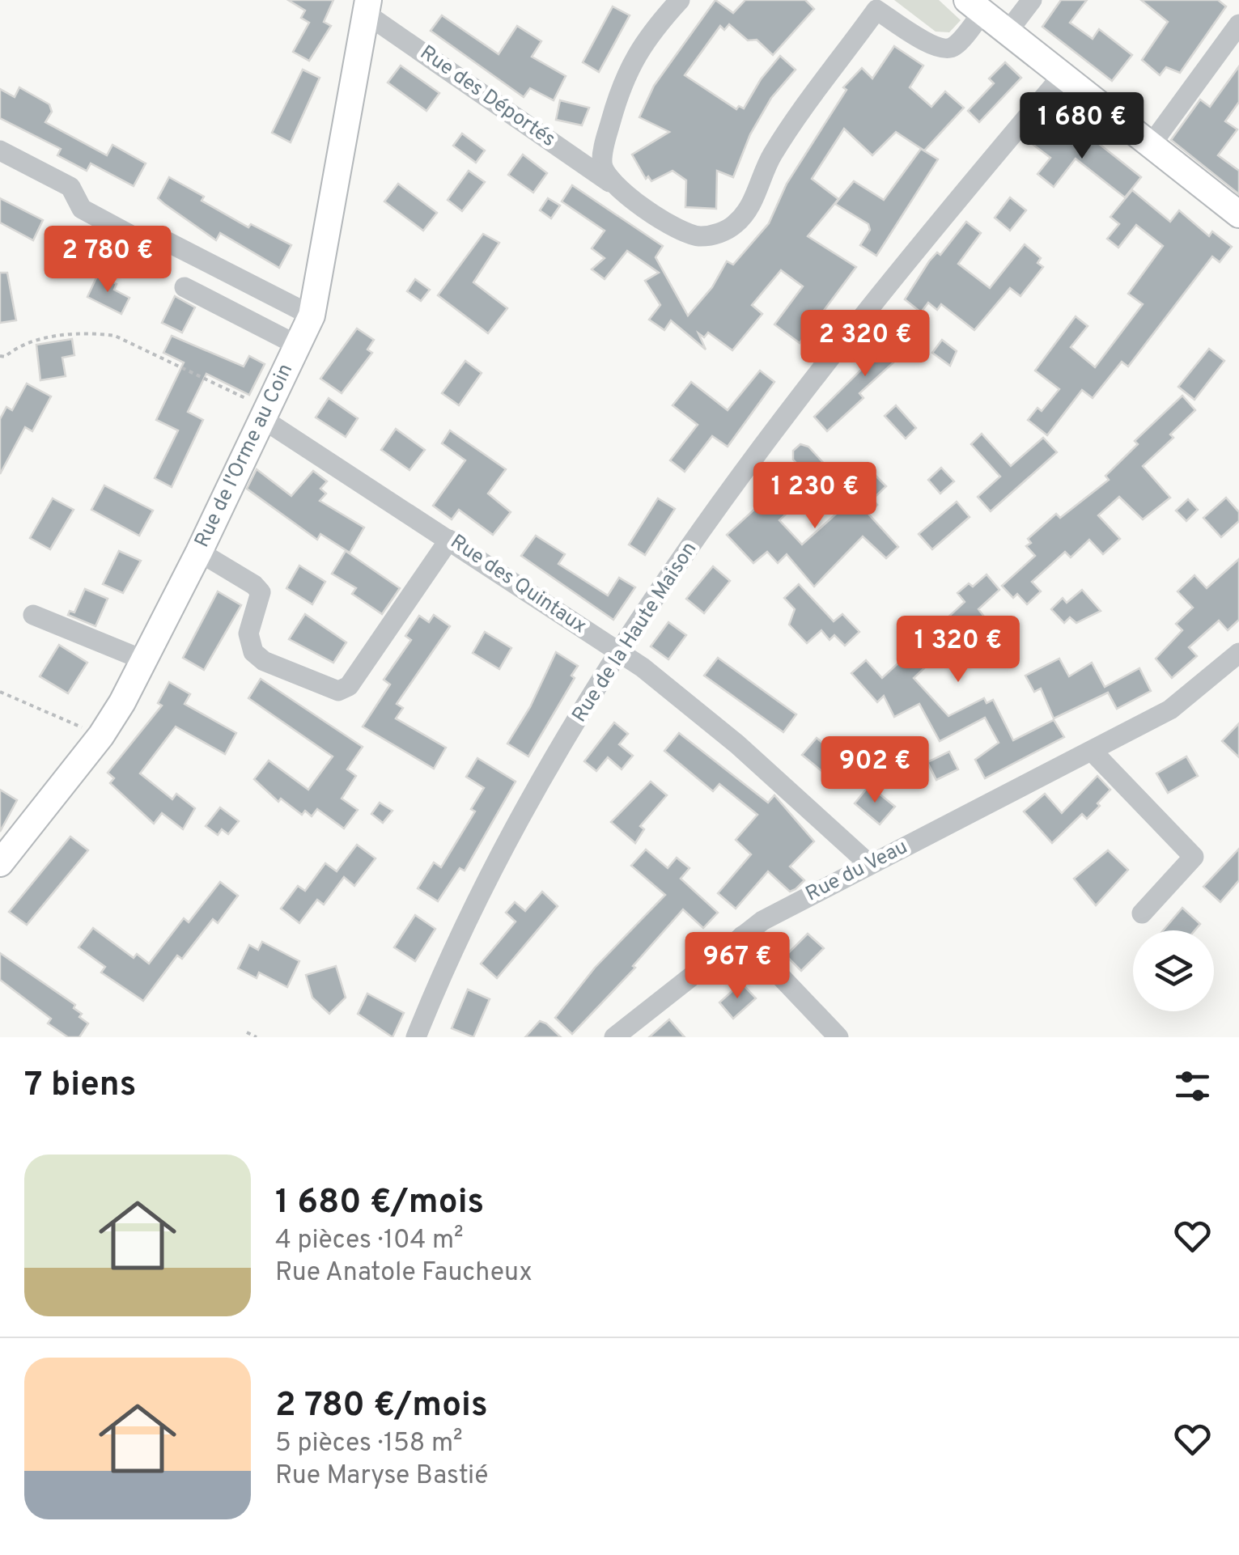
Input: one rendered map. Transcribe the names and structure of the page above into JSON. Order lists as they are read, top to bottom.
{
  "streets": {
    "main road": ["Rue de l'Orme au Coin"],
    "street": [
      "Rue des Déportés",
      "Rue des Quintaux",
      "Rue de la Haute Maison",
      "Rue du Veau"
    ]
  },
  "crossings": [
    ["Rue des Déportés", "Rue de l'Orme au Coin"],
    ["Rue de l'Orme au Coin", "Rue des Quintaux"],
    ["Rue des Quintaux", "Rue de la Haute Maison"],
    ["Rue des Quintaux", "Rue du Veau"]
  ],
  "page": {
    "price": [
      "1 680 €",
      "2 780 €",
      "2 320 €",
      "1 230 €",
      "1 320 €",
      "902 €",
      "967 €"
    ],
    "heading": "7 biens",
    "list": [
      {
        "name": "1 680 €/mois",
        "note": "4 pièces · 104 m² · Rue Anatole Faucheux"
      },
      {
        "name": "2 780 €/mois",
        "note": "5 pièces · 158 m² · Rue Maryse Bastié"
      }
    ]
  }
}
